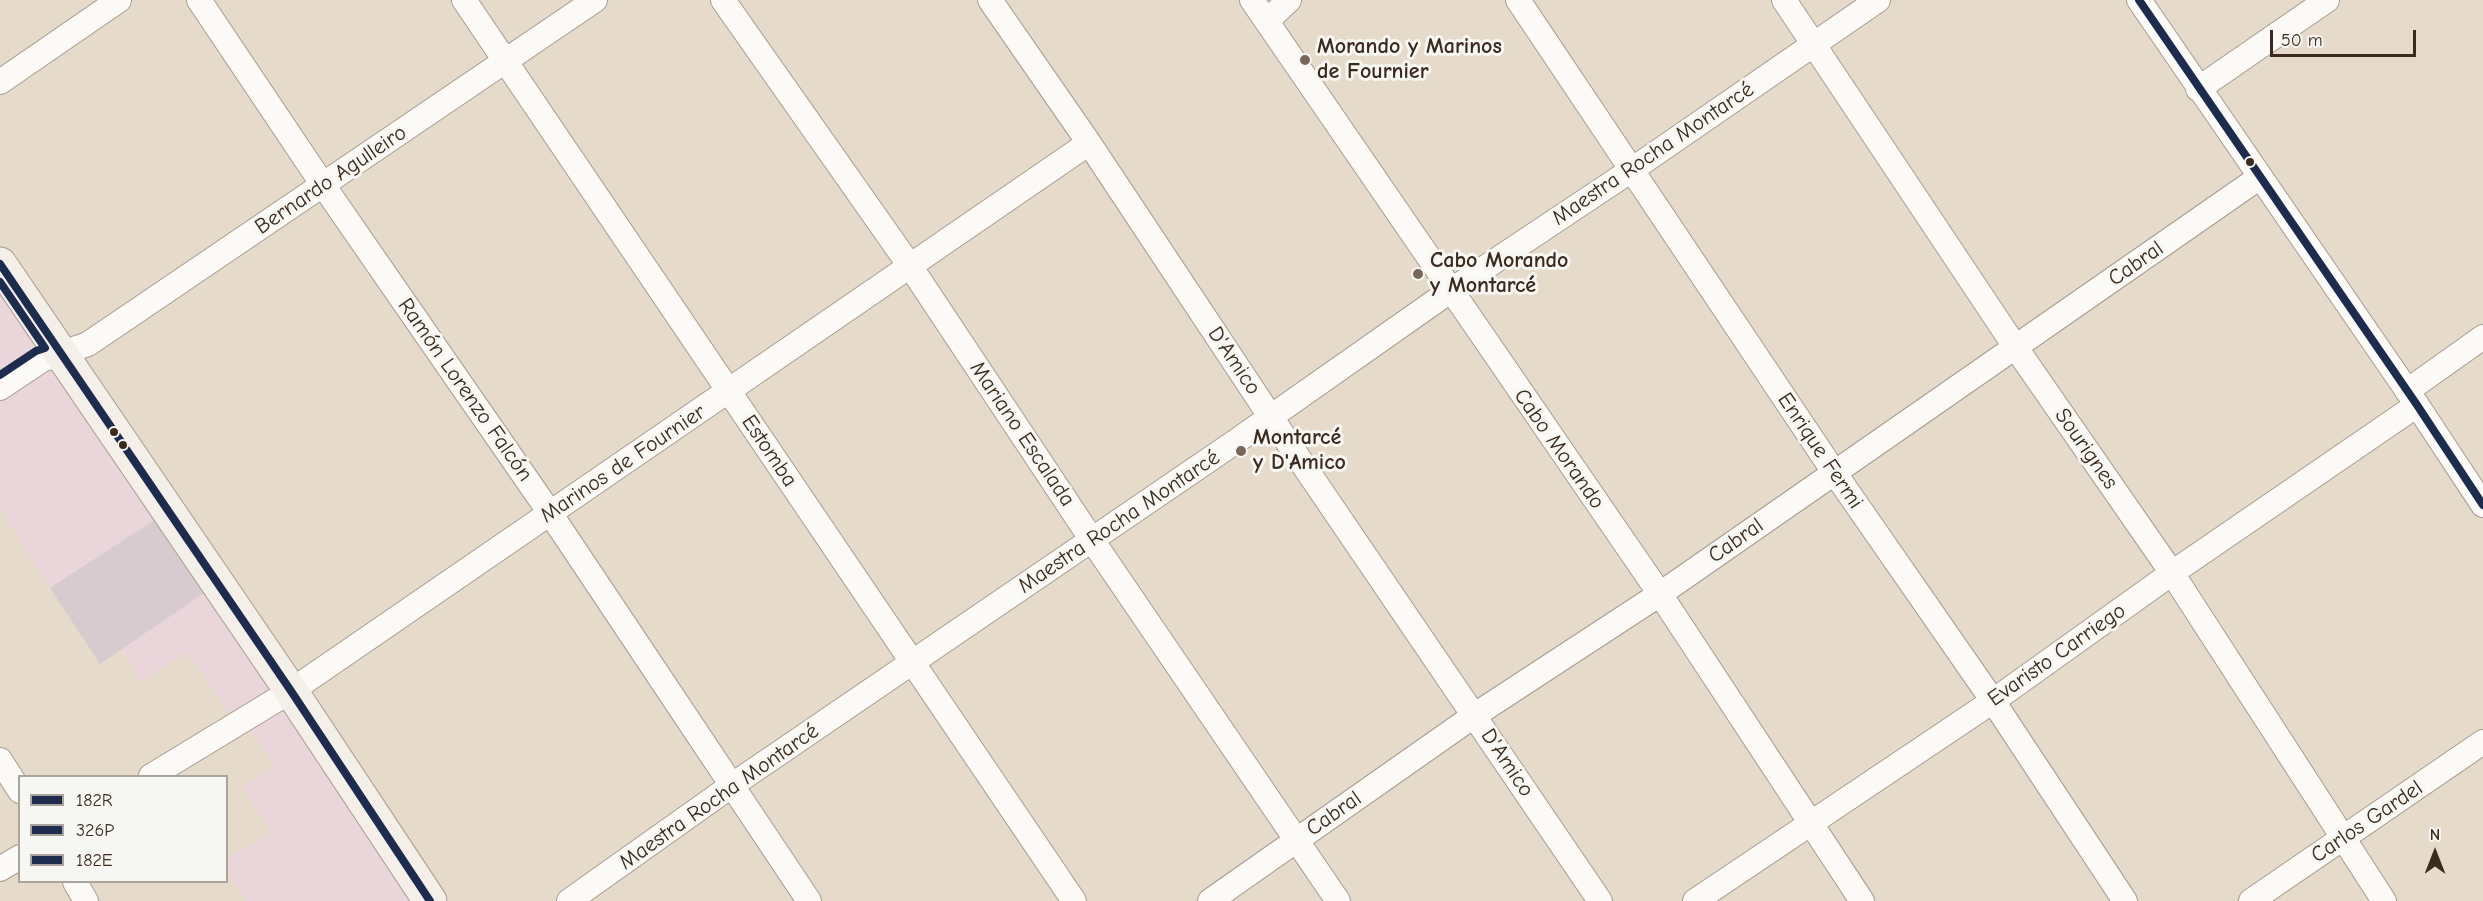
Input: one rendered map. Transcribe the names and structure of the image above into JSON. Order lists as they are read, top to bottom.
{
  "streets": {
    "street": [
      "Maestra Rocha Montarcé",
      "Bernardo Agulleiro",
      "Cabral",
      "D'Amico",
      "Ramón Lorenzo Falcón",
      "Mariano Escalada",
      "Cabo Morando",
      "Sourignes",
      "Estomba",
      "Enrique Fermi",
      "Marinos de Fournier",
      "Evaristo Carriego",
      "Carlos Gardel"
    ]
  },
  "crossings": [
    ["Maestra Rocha Montarcé", "D'Amico"],
    ["Maestra Rocha Montarcé", "Ramón Lorenzo Falcón"],
    ["Maestra Rocha Montarcé", "Mariano Escalada"],
    ["Maestra Rocha Montarcé", "Cabo Morando"],
    ["Maestra Rocha Montarcé", "Sourignes"],
    ["Maestra Rocha Montarcé", "Estomba"],
    ["Maestra Rocha Montarcé", "Enrique Fermi"],
    ["Bernardo Agulleiro", "Ramón Lorenzo Falcón"],
    ["Bernardo Agulleiro", "Estomba"],
    ["Cabral", "D'Amico"],
    ["Cabral", "Mariano Escalada"],
    ["Cabral", "Cabo Morando"],
    ["Cabral", "Sourignes"],
    ["Cabral", "Enrique Fermi"],
    ["D'Amico", "Marinos de Fournier"],
    ["Ramón Lorenzo Falcón", "Marinos de Fournier"],
    ["Mariano Escalada", "Marinos de Fournier"],
    ["Cabo Morando", "Evaristo Carriego"],
    ["Sourignes", "Evaristo Carriego"],
    ["Sourignes", "Carlos Gardel"],
    ["Estomba", "Marinos de Fournier"],
    ["Enrique Fermi", "Evaristo Carriego"]
  ],
  "places": ["Morando y Marinos de Fournier", "Cabo Morando y Montarcé", "Montarcé y D'Amico"],
  "lines": ["transit line 326P", "transit line 182R", "transit line 182E"],
  "legend": ["182R", "326P", "182E"],
  "scale_bar": "50 m",
  "north": "top"
}
